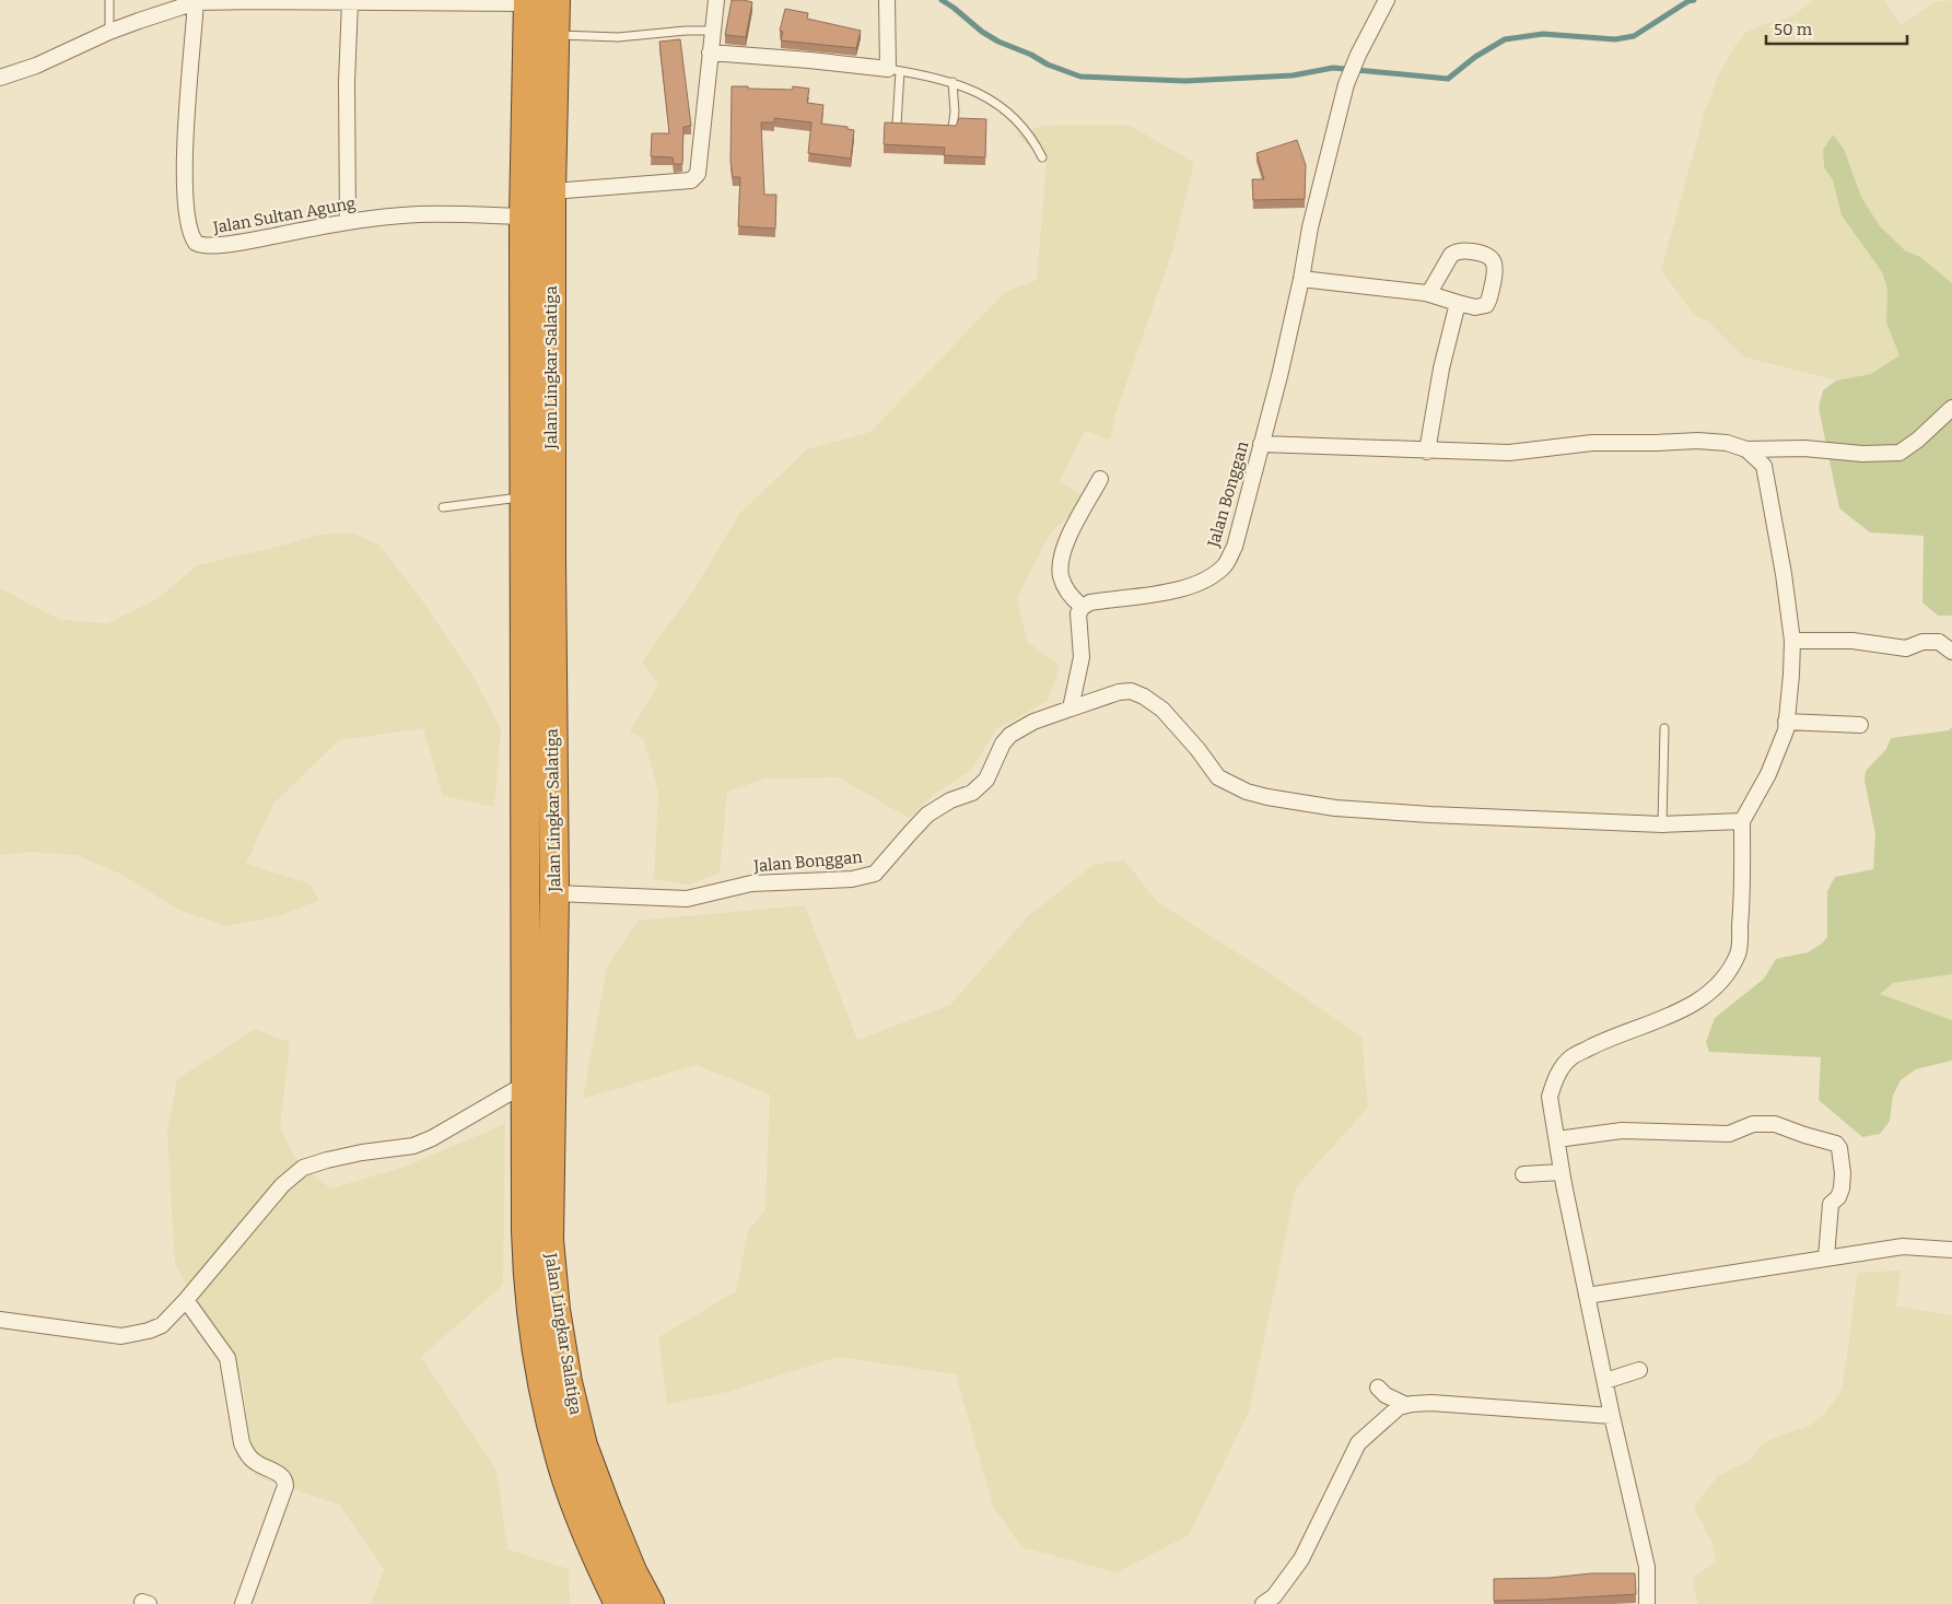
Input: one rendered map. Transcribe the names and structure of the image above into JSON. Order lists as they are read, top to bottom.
{
  "streets": {
    "highway": ["Jalan Lingkar Salatiga"],
    "street": ["Jalan Sultan Agung", "Jalan Bonggan"]
  },
  "crossings": [
    ["Jalan Sultan Agung", "Jalan Lingkar Salatiga"],
    ["Jalan Lingkar Salatiga", "Jalan Bonggan"]
  ],
  "scale_bar": "50 m"
}
